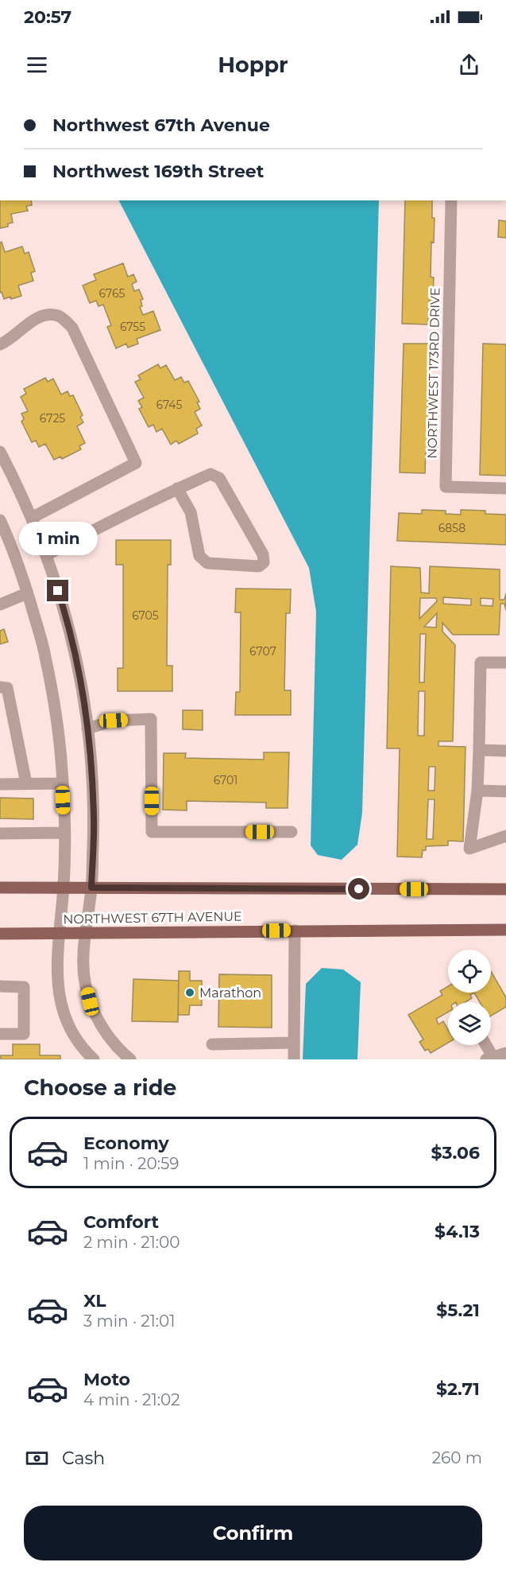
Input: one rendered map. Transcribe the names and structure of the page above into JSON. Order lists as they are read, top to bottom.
{
  "streets": {
    "main road": ["NORTHWEST 67TH AVENUE"],
    "street": ["NORTHWEST 173RD DRIVE"]
  },
  "places": ["Marathon"],
  "house_numbers": [
    "6765",
    "6755",
    "6745",
    "6725",
    "6858",
    "6705",
    "6707",
    "6701"
  ],
  "page": {
    "status": "20:57",
    "header": "Hoppr",
    "banner": ["Northwest 67th Avenue", "Northwest 169th Street"],
    "bubble": "1 min",
    "heading": "Choose a ride",
    "list": [
      {
        "name": "Economy",
        "note": "1 min · 20:59",
        "value": "$3.06"
      },
      {
        "name": "Comfort",
        "note": "2 min · 21:00",
        "value": "$4.13"
      },
      {
        "name": "XL",
        "note": "3 min · 21:01",
        "value": "$5.21"
      },
      {
        "name": "Moto",
        "note": "4 min · 21:02",
        "value": "$2.71"
      }
    ],
    "pay": ["Cash", "260 m"],
    "buttons": "Confirm"
  }
}
